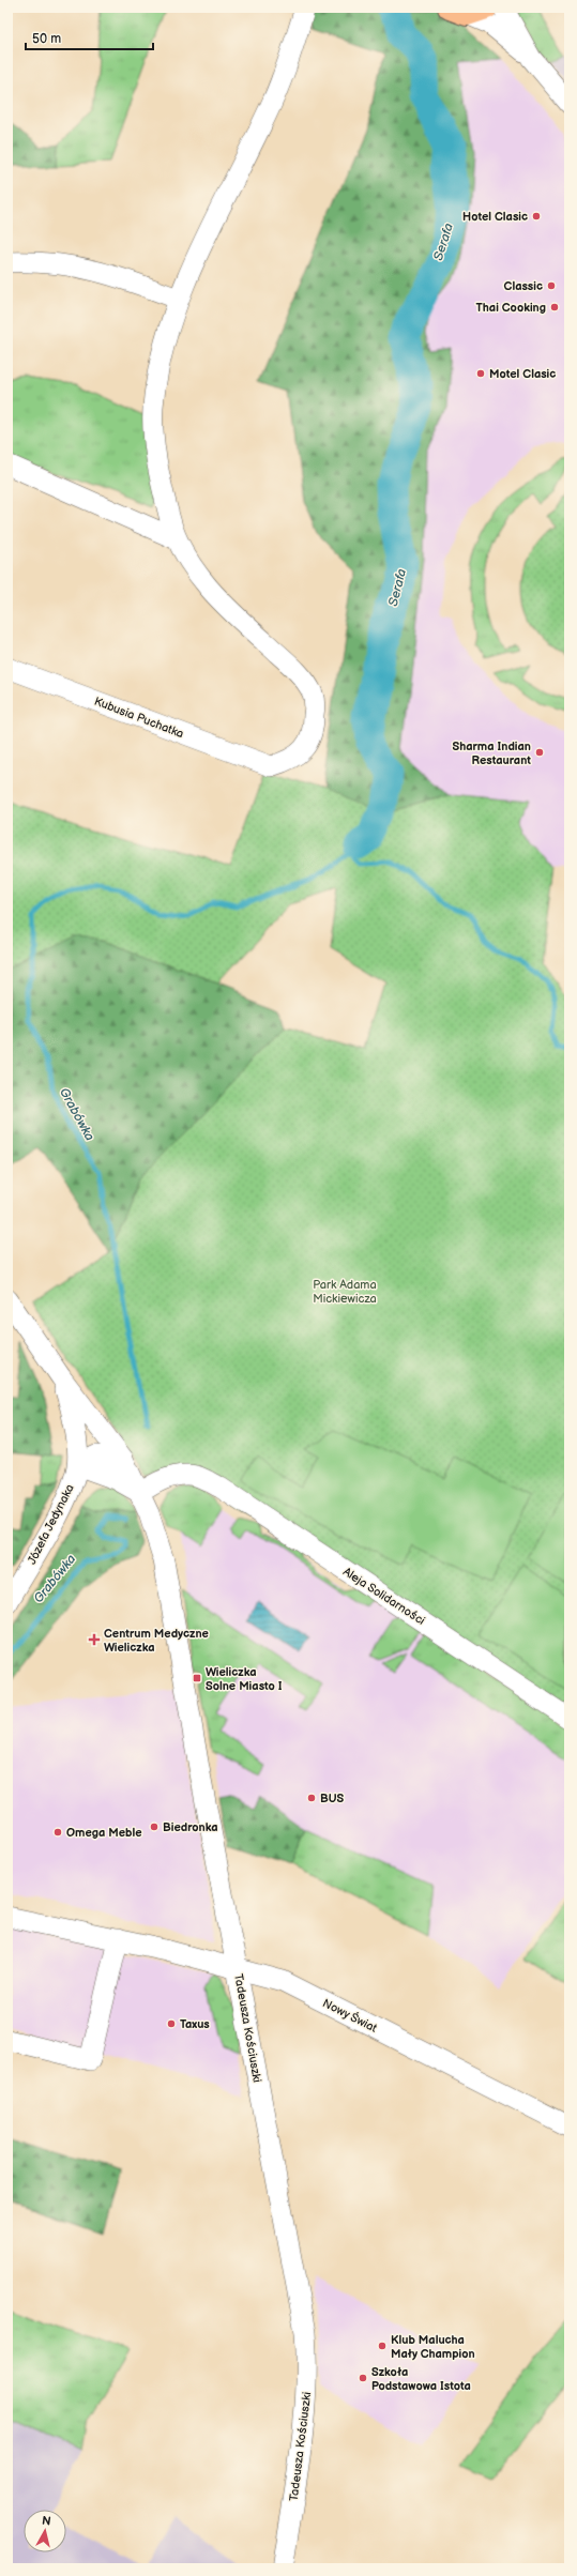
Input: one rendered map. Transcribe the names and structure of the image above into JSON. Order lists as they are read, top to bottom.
{
  "streets": {
    "street": [
      "Kubusia Puchatka",
      "Józefa Jedynaka",
      "Aleja Solidarności",
      "Nowy Świat",
      "Tadeusza Kościuszki"
    ]
  },
  "crossings": [
    ["Józefa Jedynaka", "Tadeusza Kościuszki"],
    ["Aleja Solidarności", "Tadeusza Kościuszki"],
    ["Nowy Świat", "Tadeusza Kościuszki"]
  ],
  "water": ["Serafa", "Grabówka"],
  "parks": ["Park Adama Mickiewicza"],
  "places": {
    "other": [
      "Hotel Clasic",
      "Classic",
      "Thai Cooking",
      "Motel Clasic",
      "Sharma Indian Restaurant",
      "BUS",
      "Biedronka",
      "Omega Meble",
      "Taxus",
      "Klub Malucha Mały Champion",
      "Szkoła Podstawowa Istota"
    ],
    "health": ["Centrum Medyczne Wieliczka"],
    "transit": ["Wieliczka Solne Miasto I"]
  },
  "scale_bar": "50 m",
  "north": "top"
}
